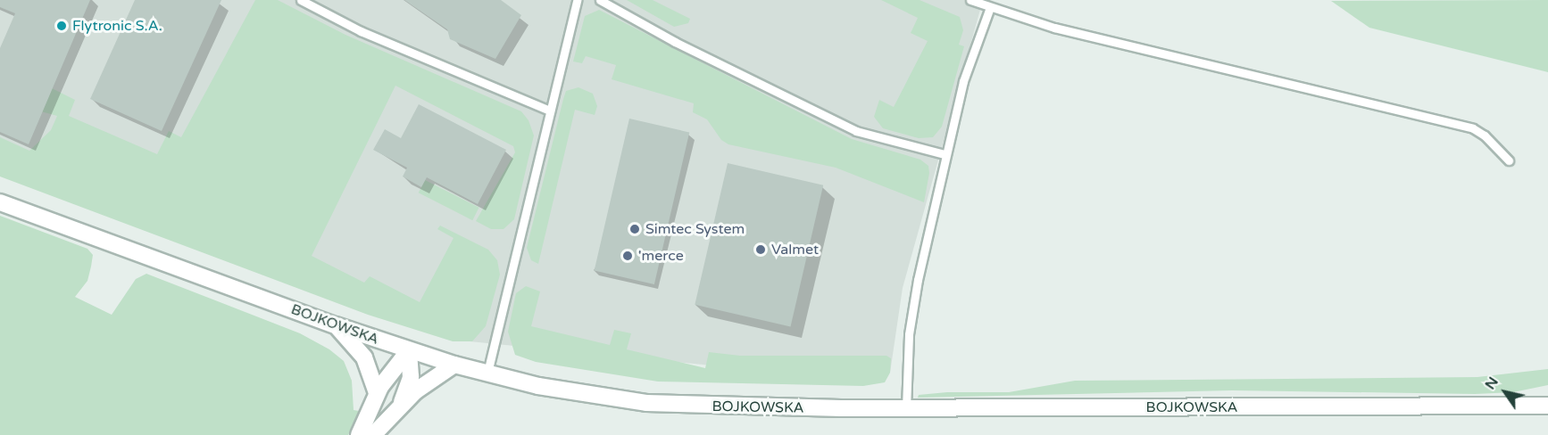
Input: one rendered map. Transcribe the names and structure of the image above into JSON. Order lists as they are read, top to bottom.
{
  "streets": {
    "street": ["BOJKOWSKA"]
  },
  "places": [
    "Flytronic S.A.",
    "Simtec System",
    "Valmet",
    "'merce"
  ],
  "north": "top left"
}
